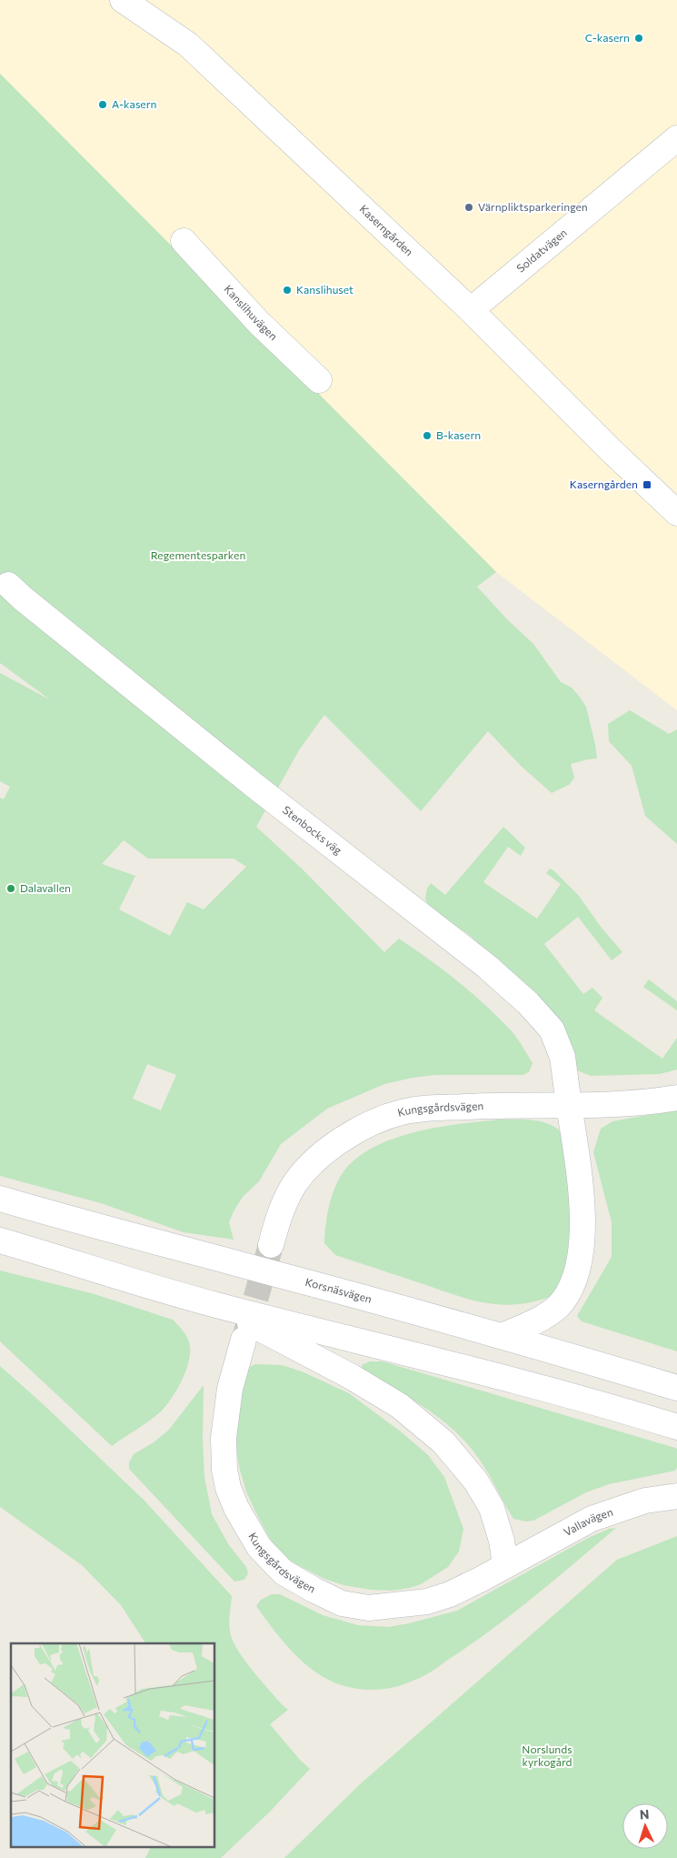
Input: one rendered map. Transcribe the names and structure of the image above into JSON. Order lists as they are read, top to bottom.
{
  "streets": {
    "street": [
      "Kaserngården",
      "Soldatvägen",
      "Kanslihuvägen",
      "Stenbocks väg",
      "Kungsgårdsvägen",
      "Korsnäsvägen",
      "Vallavägen"
    ]
  },
  "crossings": [
    ["Kaserngården", "Soldatvägen"],
    ["Stenbocks väg", "Kungsgårdsvägen"],
    ["Stenbocks väg", "Korsnäsvägen"],
    ["Kungsgårdsvägen", "Vallavägen"]
  ],
  "parks": ["Regementesparken", "Norslunds kyrkogård"],
  "places": {
    "other": [
      "C-kasern",
      "A-kasern",
      "Värnpliktsparkeringen",
      "Kanslihuset",
      "B-kasern",
      "Dalavallen"
    ],
    "transit": ["Kaserngården"]
  },
  "north": "top"
}
